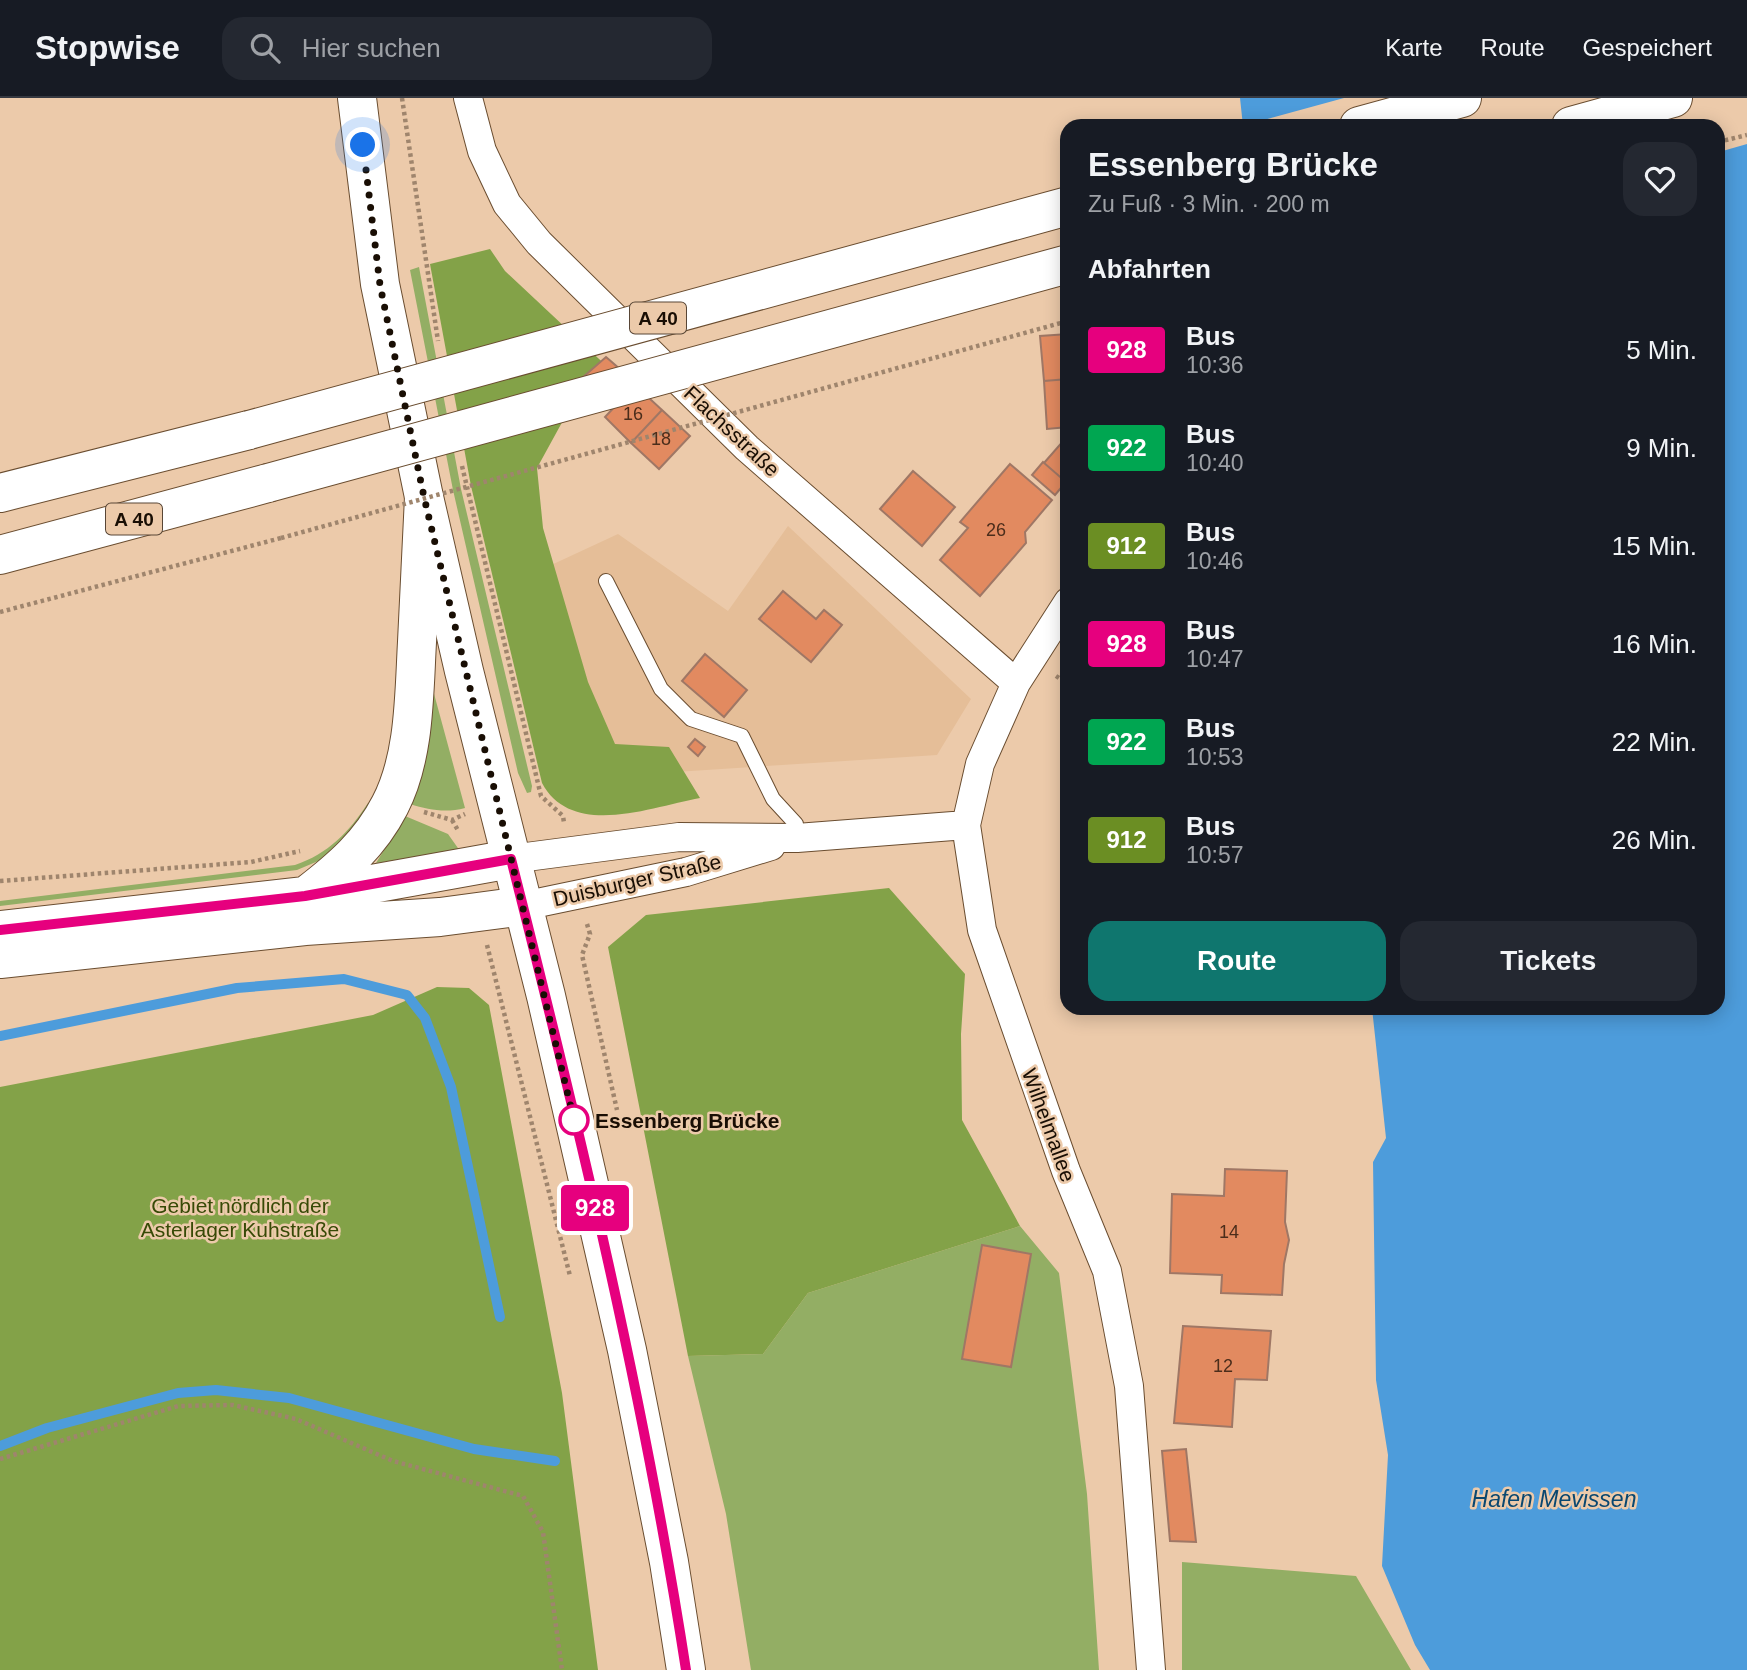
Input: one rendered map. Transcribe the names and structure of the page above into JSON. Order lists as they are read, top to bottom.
{
  "streets": {
    "main road": ["A 40", "Duisburger Straße"],
    "street": ["Flachsstraße", "Wilhelmallee"]
  },
  "crossings": [
    ["Flachsstraße", "Wilhelmallee"],
    ["Duisburger Straße", "Wilhelmallee"]
  ],
  "water": ["Hafen Mevissen"],
  "parks": ["Gebiet nördlich der Asterlager Kuhstraße"],
  "places": ["Essenberg Brücke"],
  "lines": ["bus line 928"],
  "house_numbers": [
    "16",
    "18",
    "26",
    "14",
    "12"
  ],
  "page": {
    "header": "Stopwise",
    "search": "Hier suchen",
    "nav": ["Karte", "Route", "Gespeichert"],
    "on_map": "928",
    "heading": [
      ["Essenberg Brücke", "Zu Fuß · 3 Min. · 200 m"],
      "Abfahrten"
    ],
    "list": [
      {
        "mark": "928",
        "name": "Bus",
        "note": "10:36",
        "value": "5 Min."
      },
      {
        "mark": "922",
        "name": "Bus",
        "note": "10:40",
        "value": "9 Min."
      },
      {
        "mark": "912",
        "name": "Bus",
        "note": "10:46",
        "value": "15 Min."
      },
      {
        "mark": "928",
        "name": "Bus",
        "note": "10:47",
        "value": "16 Min."
      },
      {
        "mark": "922",
        "name": "Bus",
        "note": "10:53",
        "value": "22 Min."
      },
      {
        "mark": "912",
        "name": "Bus",
        "note": "10:57",
        "value": "26 Min."
      }
    ],
    "buttons": ["Route", "Tickets"]
  }
}
